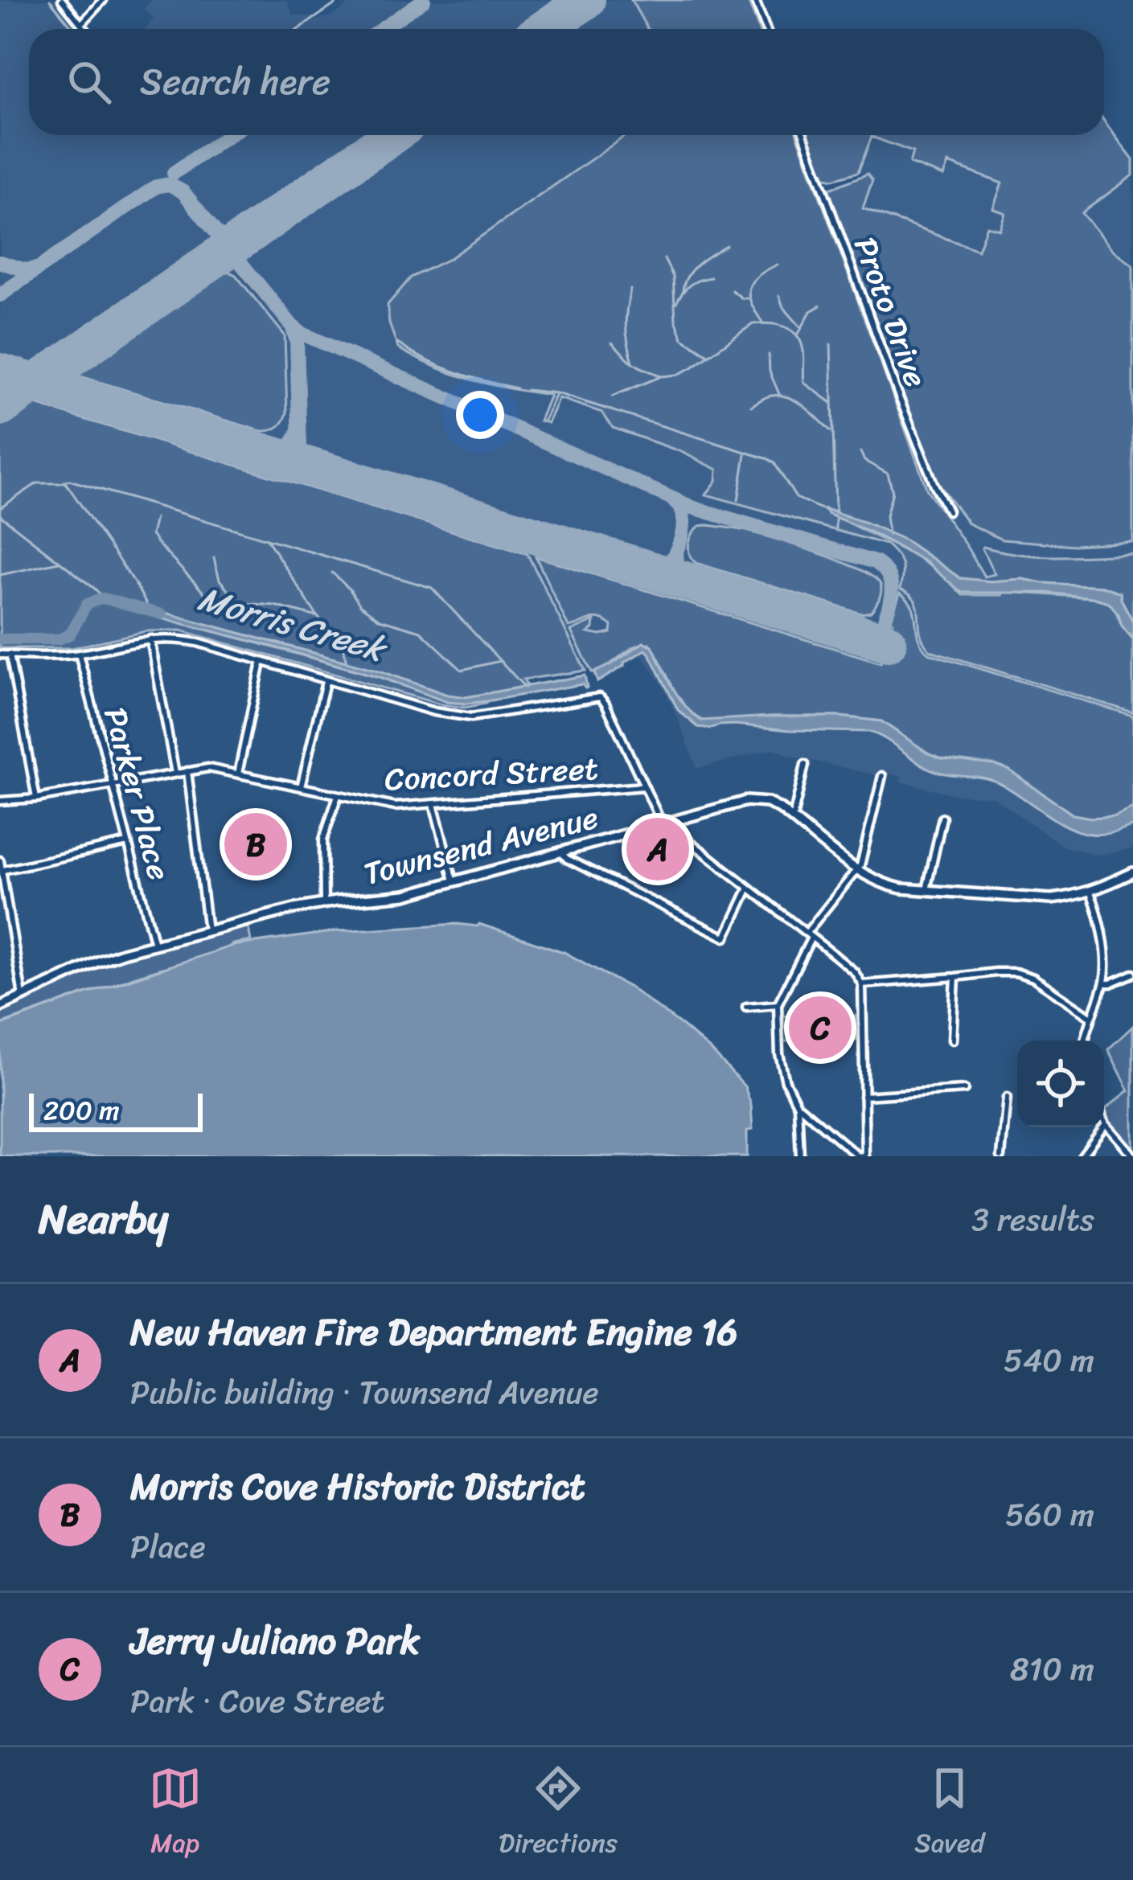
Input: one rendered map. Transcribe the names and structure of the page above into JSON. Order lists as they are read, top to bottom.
{
  "streets": {
    "main road": ["Townsend Avenue"],
    "street": ["Proto Drive", "Concord Street", "Parker Place"]
  },
  "crossings": [
    ["Concord Street", "Parker Place"],
    ["Parker Place", "Townsend Avenue"]
  ],
  "water": ["Morris Creek"],
  "scale_bar": "200 m",
  "page": {
    "search": "Search here",
    "pins": ["B", "A", "C"],
    "scale": "200 m",
    "heading": ["Nearby", "3 results"],
    "list": [
      {
        "mark": "A",
        "name": "New Haven Fire Department Engine 16",
        "note": "Public building · Townsend Avenue",
        "value": "540 m"
      },
      {
        "mark": "B",
        "name": "Morris Cove Historic District",
        "note": "Place",
        "value": "560 m"
      },
      {
        "mark": "C",
        "name": "Jerry Juliano Park",
        "note": "Park · Cove Street",
        "value": "810 m"
      }
    ],
    "nav": ["Map", "Directions", "Saved"]
  }
}
